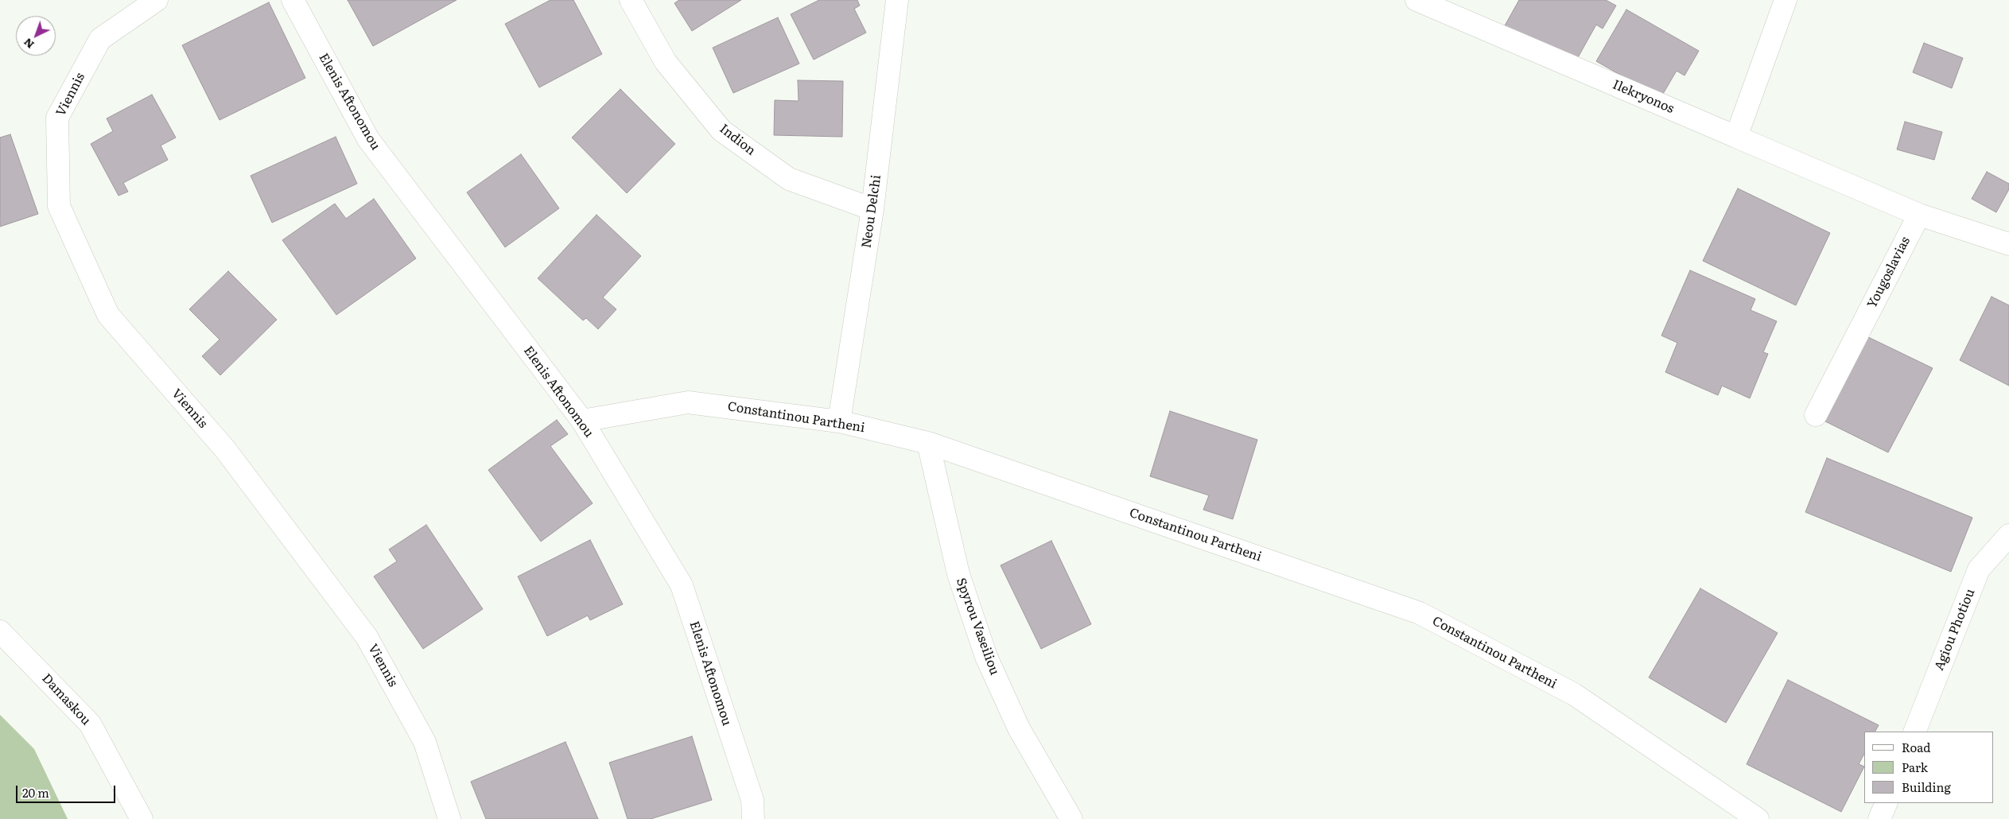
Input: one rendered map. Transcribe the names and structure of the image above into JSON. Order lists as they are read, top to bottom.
{
  "streets": {
    "street": [
      "Viennis",
      "Ilekryonos",
      "Elenis Aftonomou",
      "Indion",
      "Neou Delchi",
      "Yougoslavias",
      "Constantinou Partheni",
      "Spyrou Vaseiliou",
      "Agiou Photiou",
      "Damaskou"
    ]
  },
  "crossings": [
    ["Ilekryonos", "Yougoslavias"],
    ["Elenis Aftonomou", "Constantinou Partheni"],
    ["Indion", "Neou Delchi"],
    ["Neou Delchi", "Constantinou Partheni"],
    ["Constantinou Partheni", "Spyrou Vaseiliou"]
  ],
  "legend": ["Road", "Park", "Building"],
  "scale_bar": "20 m",
  "north": "bottom left"
}
